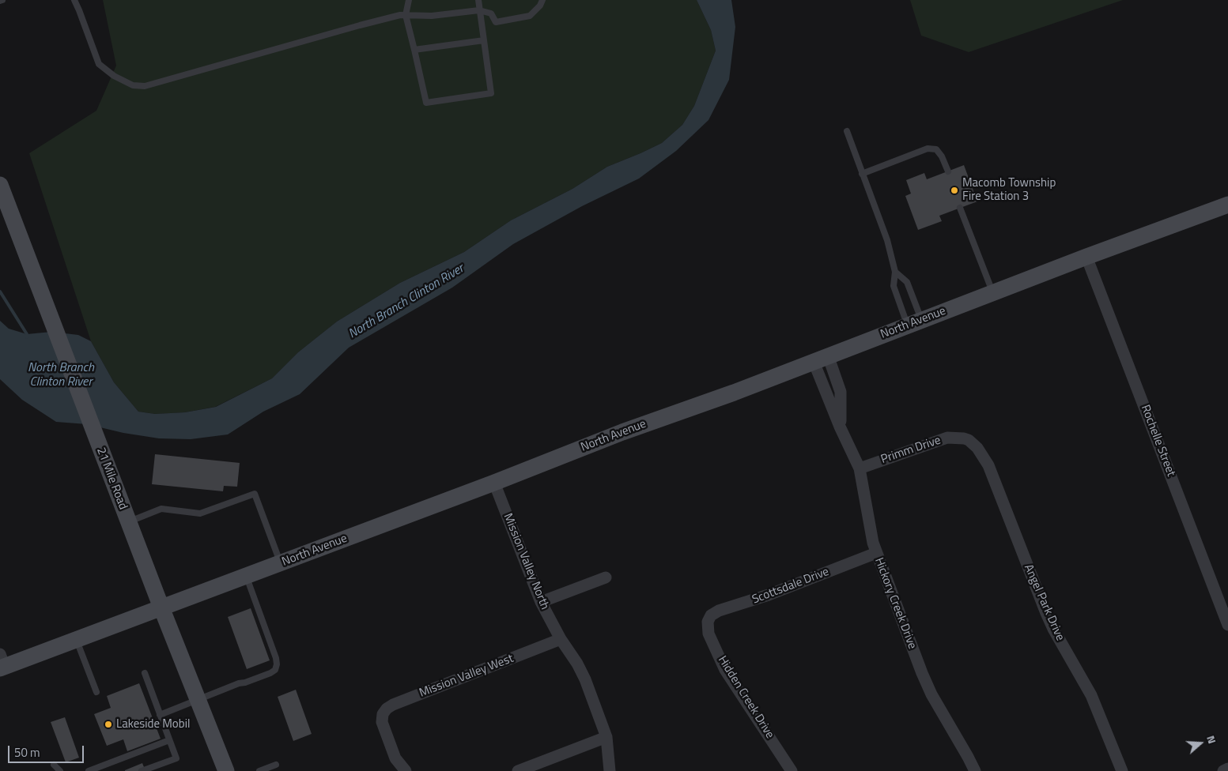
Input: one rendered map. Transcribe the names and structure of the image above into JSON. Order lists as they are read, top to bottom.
{
  "streets": {
    "street": [
      "North Avenue",
      "Rochelle Street",
      "Primm Drive",
      "21 Mile Road",
      "Mission Valley North",
      "Scottsdale Drive",
      "Angel Park Drive",
      "Hickory Creek Drive",
      "Mission Valley West",
      "Hidden Creek Drive"
    ]
  },
  "crossings": [
    ["North Avenue", "Rochelle Street"],
    ["North Avenue", "21 Mile Road"],
    ["North Avenue", "Mission Valley North"],
    ["North Avenue", "Hickory Creek Drive"],
    ["Primm Drive", "Angel Park Drive"],
    ["Primm Drive", "Hickory Creek Drive"],
    ["Mission Valley North", "Mission Valley West"],
    ["Scottsdale Drive", "Hickory Creek Drive"],
    ["Scottsdale Drive", "Hidden Creek Drive"]
  ],
  "water": ["North Branch Clinton River"],
  "places": ["Macomb Township Fire Station 3", "Lakeside Mobil"],
  "scale_bar": "50 m",
  "north": "right"
}
